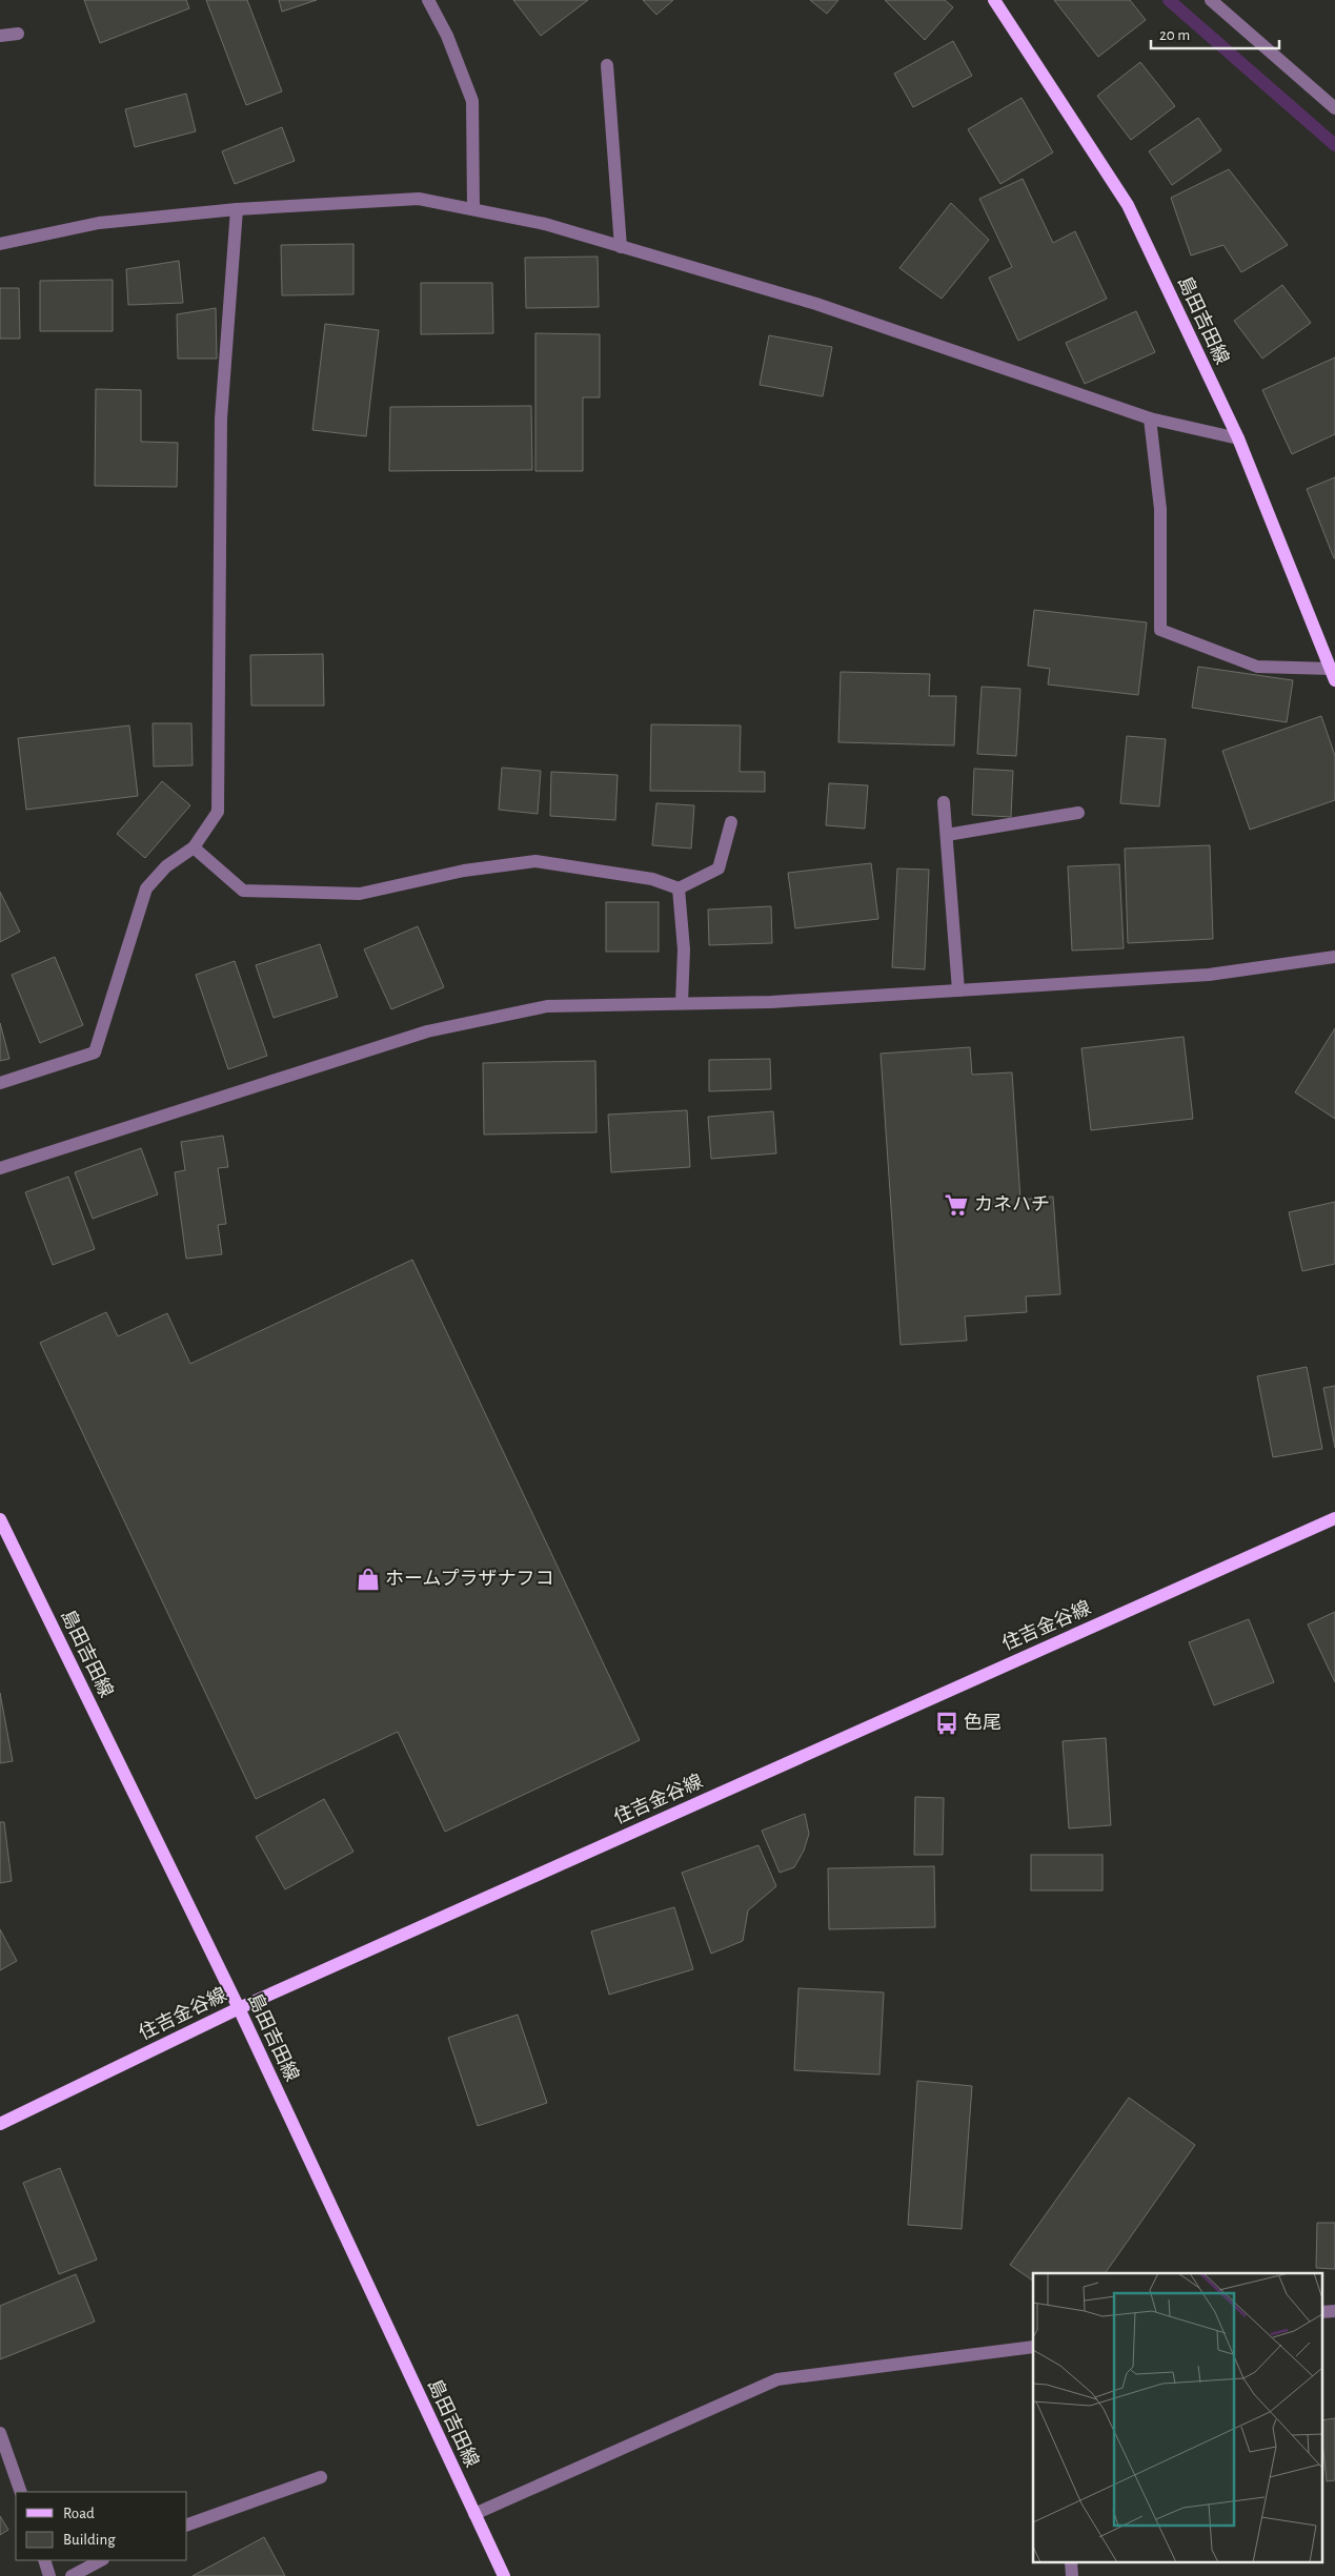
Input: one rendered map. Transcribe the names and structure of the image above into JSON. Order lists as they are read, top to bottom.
{
  "streets": {
    "main road": ["島田吉田線", "住吉金谷線"]
  },
  "crossings": [
    ["島田吉田線", "住吉金谷線"]
  ],
  "places": {
    "supermarket": ["カネハチ"],
    "shop": ["ホームプラザナフコ"],
    "bus stop": ["色尾"]
  },
  "legend": ["Road", "Building"],
  "scale_bar": "20 m"
}
